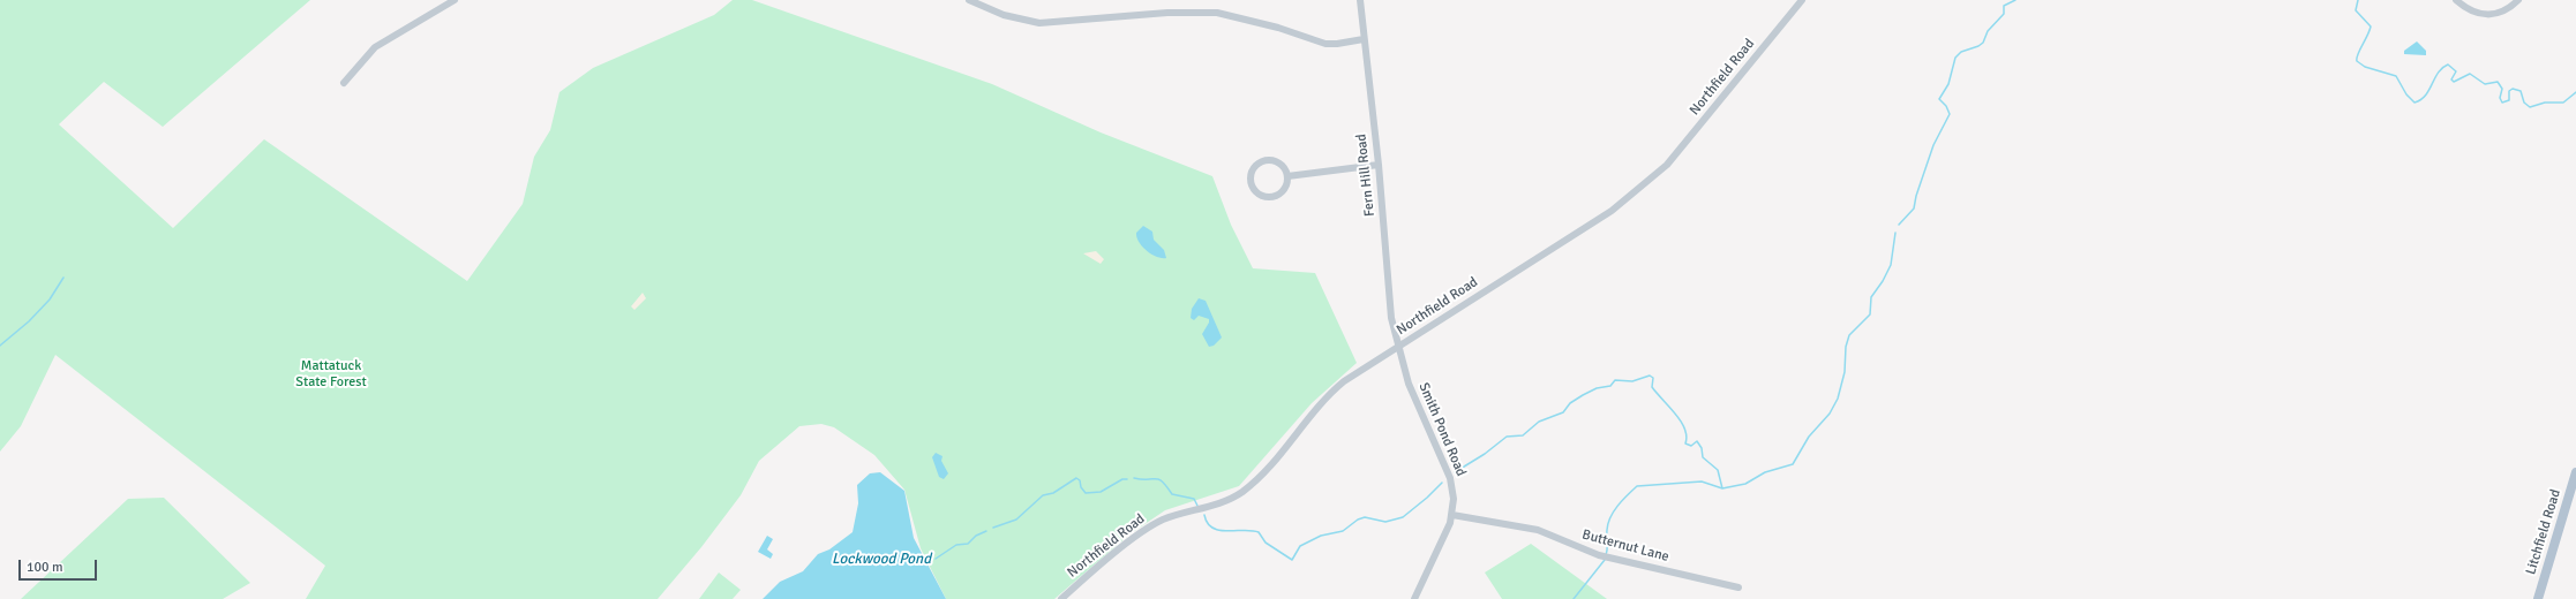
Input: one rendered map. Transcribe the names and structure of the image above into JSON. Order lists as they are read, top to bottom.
{
  "streets": {
    "main road": ["Litchfield Road"],
    "street": [
      "Northfield Road",
      "Fern Hill Road",
      "Smith Pond Road",
      "Butternut Lane"
    ]
  },
  "crossings": [
    ["Northfield Road", "Fern Hill Road"],
    ["Northfield Road", "Smith Pond Road"],
    ["Fern Hill Road", "Smith Pond Road"],
    ["Smith Pond Road", "Butternut Lane"]
  ],
  "water": ["Lockwood Pond"],
  "parks": ["Mattatuck State Forest"],
  "scale_bar": "100 m"
}
